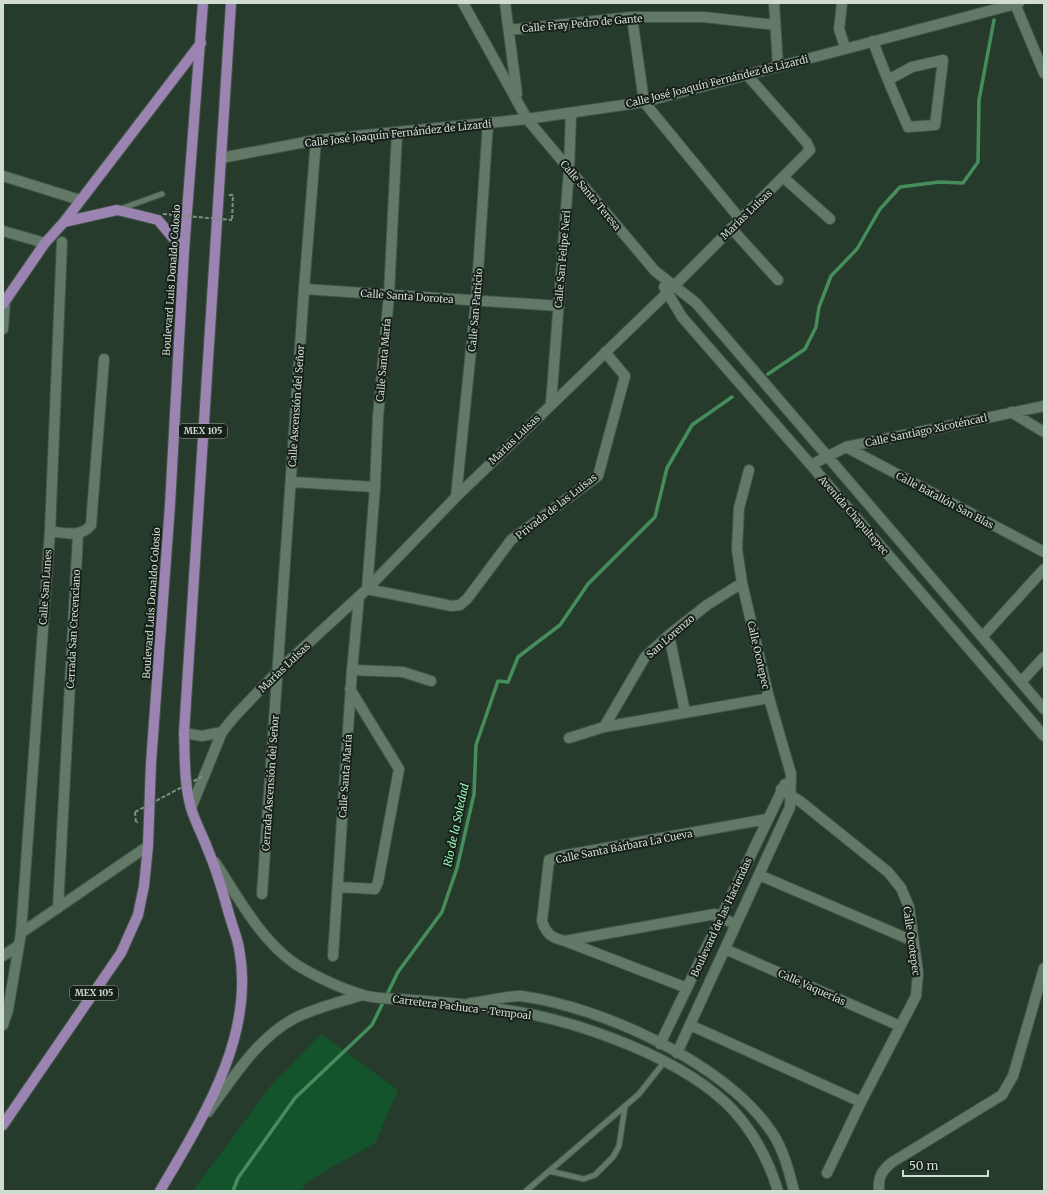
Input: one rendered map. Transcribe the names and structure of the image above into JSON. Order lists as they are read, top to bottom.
{
  "streets": {
    "main road": ["Boulevard Luis Donaldo Colosio", "MEX 105"],
    "street": [
      "Calle Fray Pedro de Gante",
      "Calle José Joaquín Fernández de Lizardi",
      "Calle Santa Teresa",
      "Marias Luisas",
      "Calle San Felipe Neri",
      "Calle Santa Dorotea",
      "Calle San Patricio",
      "Calle Santa María",
      "Calle Ascensión del Señor",
      "Calle Santiago Xicoténcatl",
      "Calle Batallón San Blas",
      "Privada de las Luisas",
      "Avenida Chapultepec",
      "Calle San Lunes",
      "Cerrada San Crecenciano",
      "San Lorenzo",
      "Calle Ocotepec",
      "Cerrada Ascensión del Señor",
      "Calle Santa Bárbara La Cueva",
      "Boulevard de las Haciendas",
      "Calle Vaquerías",
      "Carretera Pachuca - Tempoal"
    ]
  },
  "crossings": [
    ["Calle José Joaquín Fernández de Lizardi", "Calle Santa Teresa"],
    ["Calle José Joaquín Fernández de Lizardi", "Marias Luisas"],
    ["Calle José Joaquín Fernández de Lizardi", "Calle San Felipe Neri"],
    ["Calle José Joaquín Fernández de Lizardi", "Calle San Patricio"],
    ["Calle José Joaquín Fernández de Lizardi", "Calle Santa María"],
    ["Calle José Joaquín Fernández de Lizardi", "Calle Ascensión del Señor"],
    ["Calle José Joaquín Fernández de Lizardi", "MEX 105"],
    ["Calle Santa Teresa", "Marias Luisas"],
    ["Calle Santa Teresa", "Calle San Felipe Neri"],
    ["Calle Santa Teresa", "Avenida Chapultepec"],
    ["Marias Luisas", "Calle San Felipe Neri"],
    ["Marias Luisas", "Calle San Patricio"],
    ["Marias Luisas", "Calle Santa María"],
    ["Marias Luisas", "Calle Ascensión del Señor"],
    ["Marias Luisas", "MEX 105"],
    ["Marias Luisas", "Privada de las Luisas"],
    ["Marias Luisas", "Avenida Chapultepec"],
    ["Marias Luisas", "Cerrada Ascensión del Señor"],
    ["Calle San Felipe Neri", "Calle Santa Dorotea"],
    ["Calle Santa Dorotea", "Calle San Patricio"],
    ["Calle Santa Dorotea", "Calle Santa María"],
    ["Calle Santa Dorotea", "Calle Ascensión del Señor"],
    ["Calle Santa María", "Privada de las Luisas"],
    ["Calle Ascensión del Señor", "Cerrada Ascensión del Señor"],
    ["Calle Santiago Xicoténcatl", "Calle Batallón San Blas"],
    ["Calle Santiago Xicoténcatl", "Avenida Chapultepec"],
    ["MEX 105", "Carretera Pachuca - Tempoal"],
    ["San Lorenzo", "Calle Ocotepec"],
    ["Calle Ocotepec", "Boulevard de las Haciendas"],
    ["Calle Ocotepec", "Calle Vaquerías"],
    ["Calle Santa Bárbara La Cueva", "Boulevard de las Haciendas"],
    ["Boulevard de las Haciendas", "Calle Vaquerías"]
  ],
  "water": ["Rio de la Soledad"],
  "scale_bar": "50 m"
}
